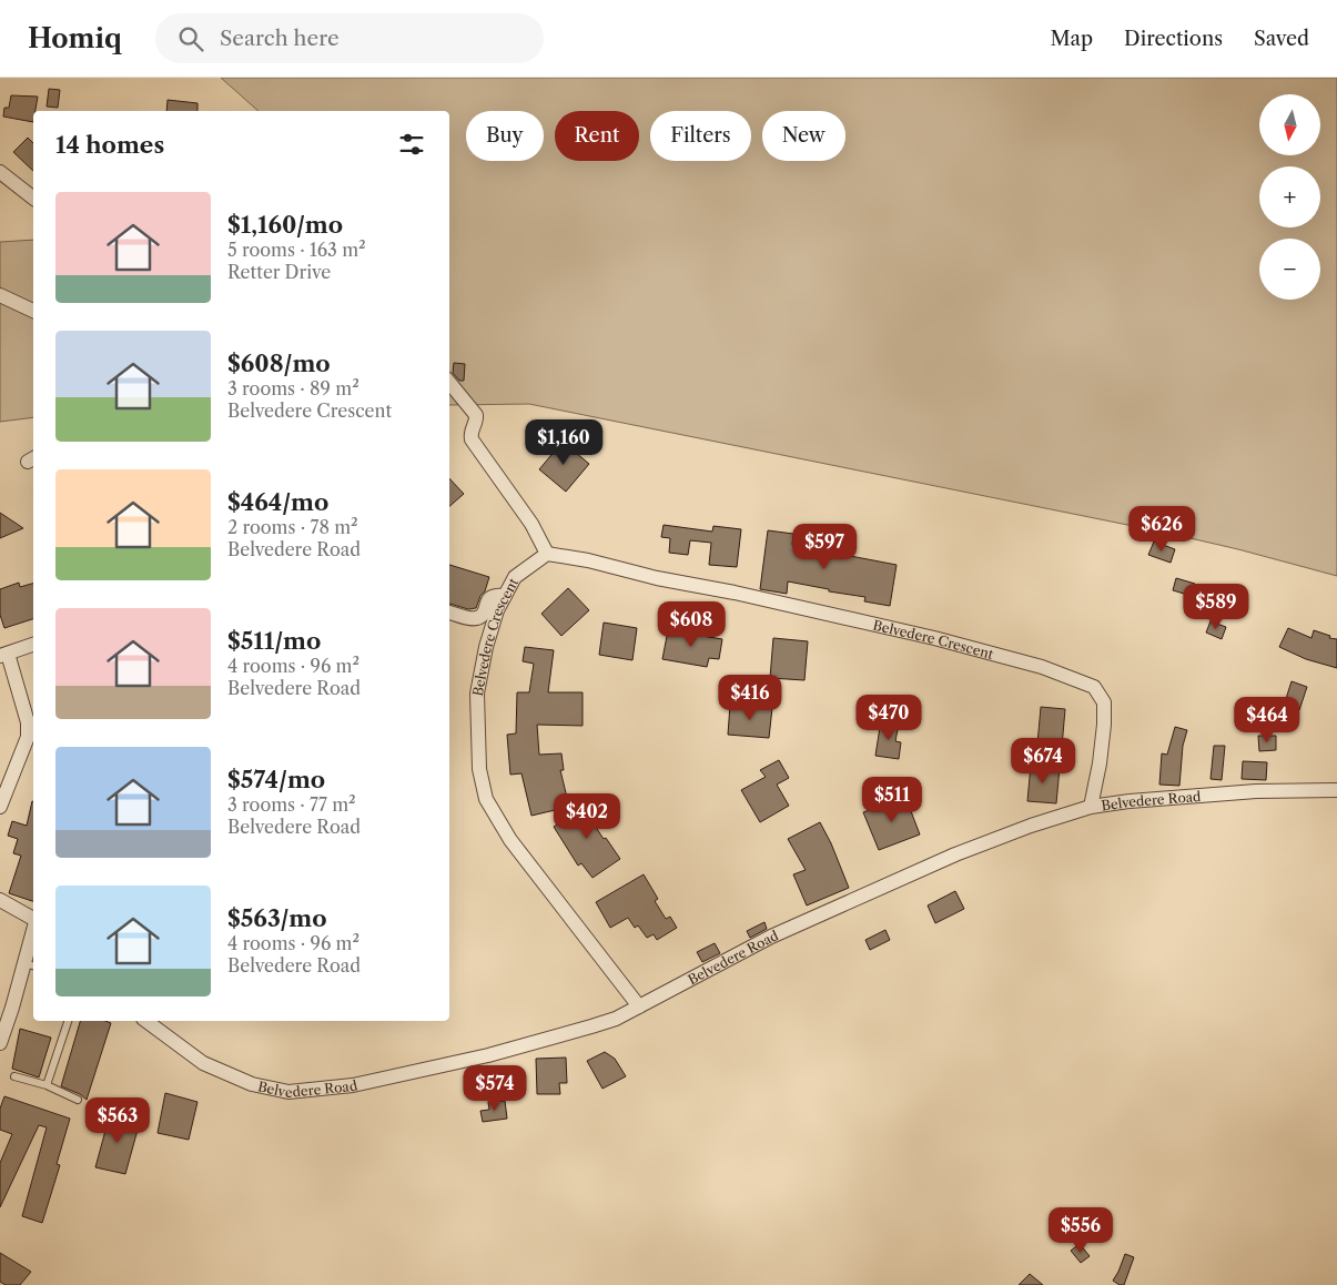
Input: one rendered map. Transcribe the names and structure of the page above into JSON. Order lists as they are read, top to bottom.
{
  "streets": {
    "street": ["Belvedere Crescent", "Belvedere Road"]
  },
  "crossings": [
    ["Belvedere Crescent", "Belvedere Road"]
  ],
  "north": "bottom",
  "page": {
    "header": "Homiq",
    "search": "Search here",
    "nav": ["Map", "Directions", "Saved"],
    "map_buttons": ["+", "−"],
    "chip": [
      "Buy",
      "Rent",
      "Filters",
      "New"
    ],
    "heading": "14 homes",
    "list": [
      {
        "name": "$1,160/mo",
        "note": "5 rooms · 163 m² · Retter Drive"
      },
      {
        "name": "$608/mo",
        "note": "3 rooms · 89 m² · Belvedere Crescent"
      },
      {
        "name": "$464/mo",
        "note": "2 rooms · 78 m² · Belvedere Road"
      },
      {
        "name": "$511/mo",
        "note": "4 rooms · 96 m² · Belvedere Road"
      },
      {
        "name": "$574/mo",
        "note": "3 rooms · 77 m² · Belvedere Road"
      },
      {
        "name": "$563/mo",
        "note": "4 rooms · 96 m² · Belvedere Road"
      }
    ],
    "price": [
      "$1,160",
      "$626",
      "$597",
      "$589",
      "$608",
      "$416",
      "$470",
      "$464",
      "$674",
      "$511",
      "$402",
      "$574",
      "$563",
      "$556"
    ]
  }
}
